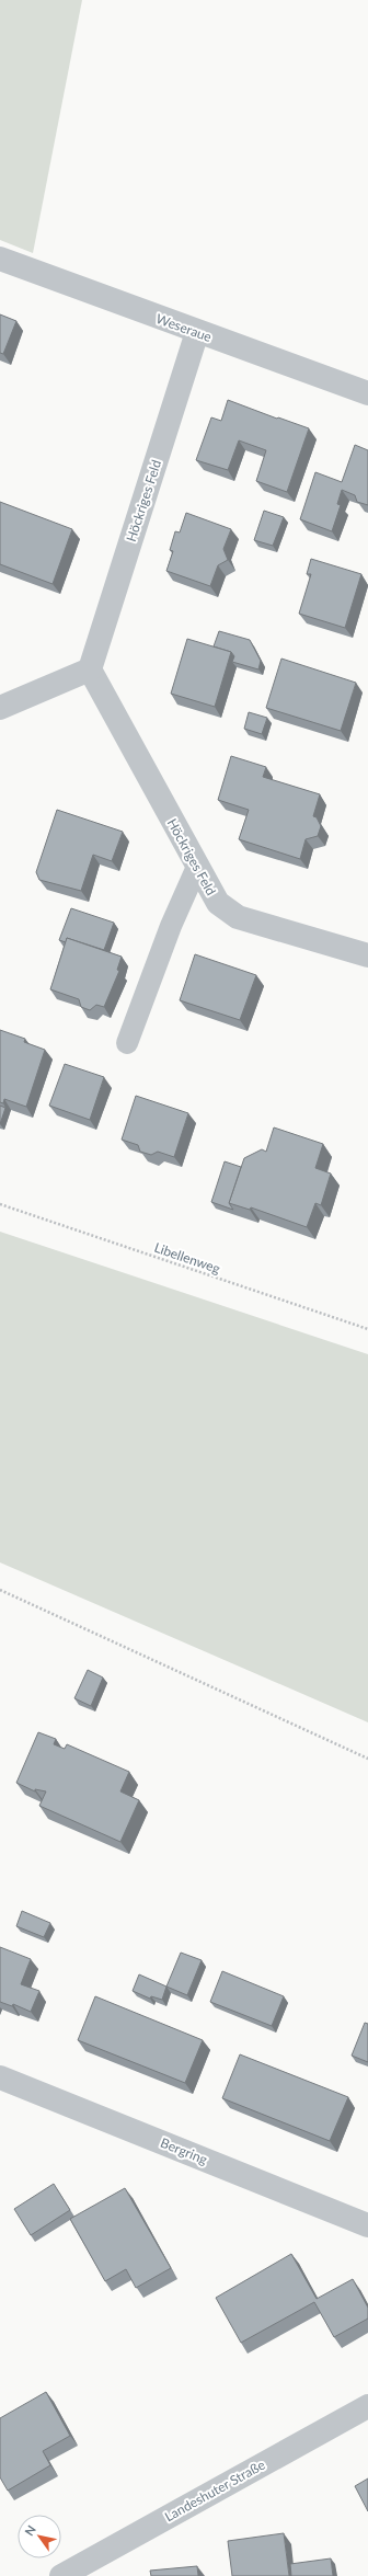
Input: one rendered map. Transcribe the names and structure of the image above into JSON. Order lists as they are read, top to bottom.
{
  "streets": {
    "street": [
      "Weseraue",
      "Höckriges Feld",
      "Bergring",
      "Landeshuter Straße"
    ],
    "path": ["Libellenweg"]
  },
  "crossings": [
    ["Weseraue", "Höckriges Feld"]
  ],
  "north": "top left"
}
